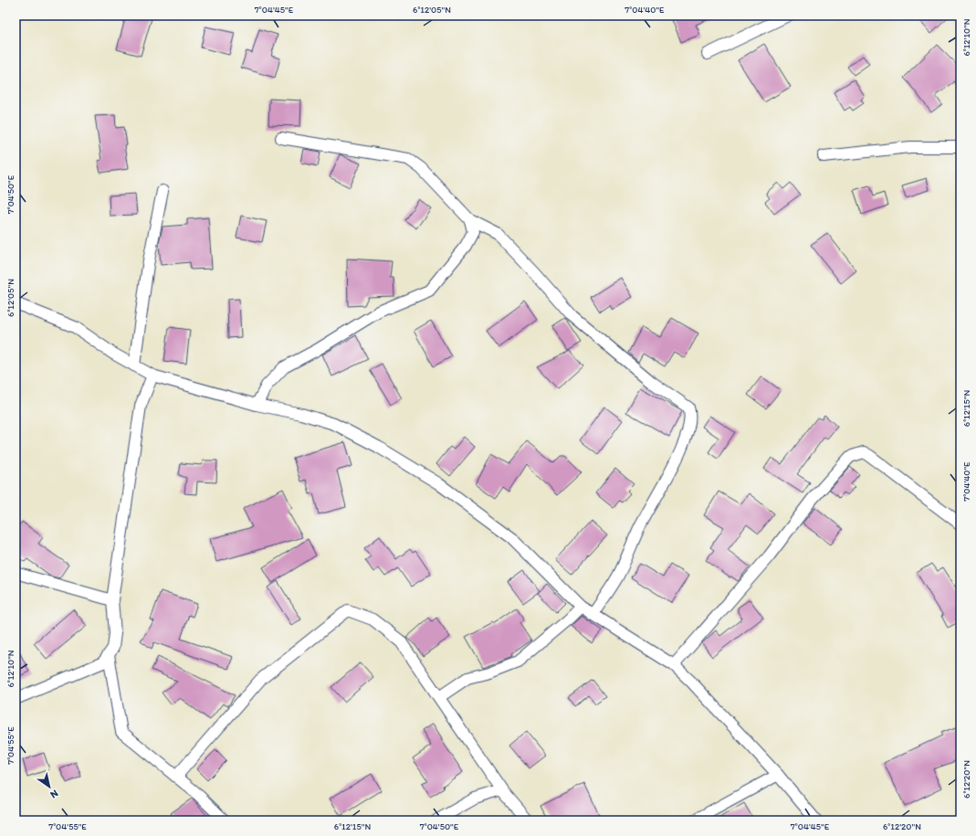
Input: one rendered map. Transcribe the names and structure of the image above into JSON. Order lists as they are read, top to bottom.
{
  "north": "bottom right",
  "coordinates": [
    "7°04'45\"E",
    "6°12'05\"N",
    "7°04'40\"E",
    "6°12'10\"N",
    "7°04'50\"E",
    "6°12'15\"N",
    "7°04'55\"E",
    "6°12'20\"N"
  ]
}
